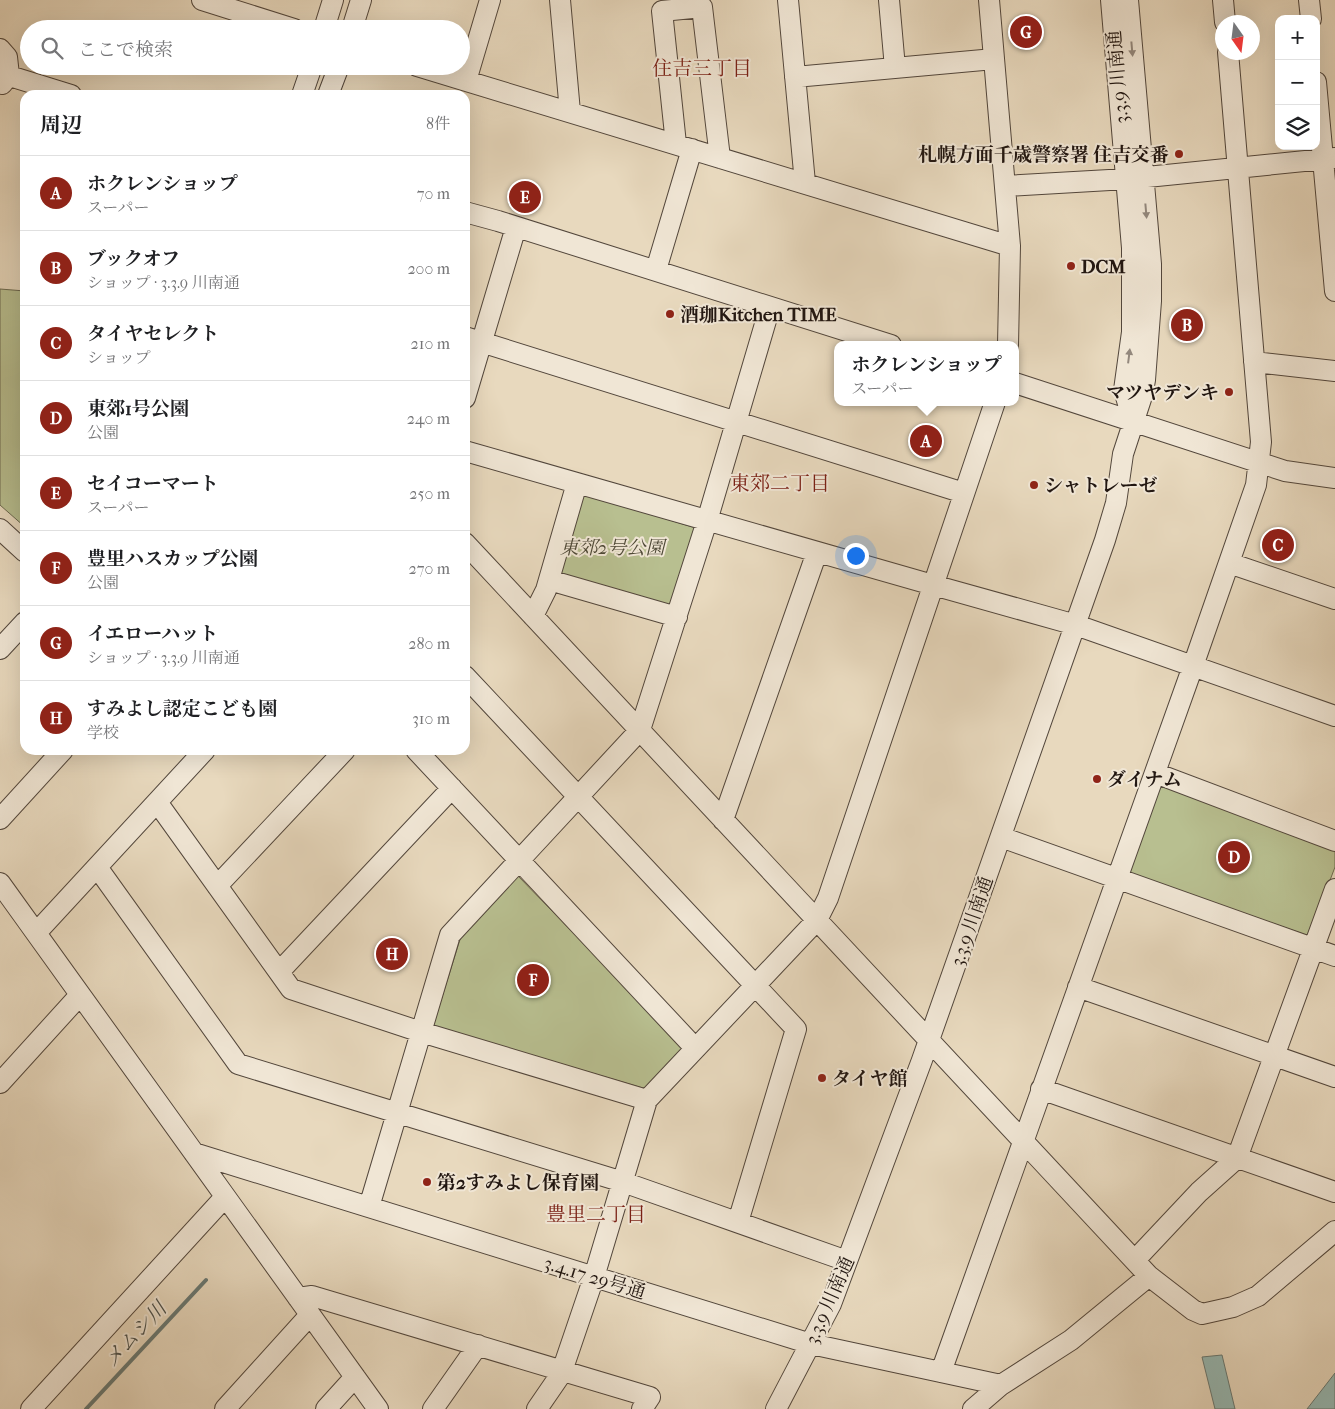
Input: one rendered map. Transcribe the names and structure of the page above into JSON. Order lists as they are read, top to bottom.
{
  "streets": {
    "street": ["3.3.9 川南通", "3.4.17 29号通"]
  },
  "crossings": [
    ["3.3.9 川南通", "3.4.17 29号通"]
  ],
  "districts": ["住吉三丁目", "東郊二丁目", "豊里二丁目"],
  "water": ["メムシ川"],
  "parks": ["東郊2号公園"],
  "places": [
    "札幌方面千歳警察署 住吉交番",
    "DCM",
    "酒珈Kitchen TIME",
    "マツヤデンキ",
    "シャトレーゼ",
    "ダイナム",
    "タイヤ館",
    "第2すみよし保育園"
  ],
  "north": "bottom",
  "page": {
    "pins": [
      "G",
      "E",
      "B",
      "A",
      "C",
      "D",
      "H",
      "F"
    ],
    "map_buttons": ["+", "−"],
    "search": "ここで検索",
    "heading": ["周辺", "8件"],
    "list": [
      {
        "mark": "A",
        "name": "ホクレンショップ",
        "note": "スーパー",
        "value": "70 m"
      },
      {
        "mark": "B",
        "name": "ブックオフ",
        "note": "ショップ · 3.3.9 川南通",
        "value": "200 m"
      },
      {
        "mark": "C",
        "name": "タイヤセレクト",
        "note": "ショップ",
        "value": "210 m"
      },
      {
        "mark": "D",
        "name": "東郊1号公園",
        "note": "公園",
        "value": "240 m"
      },
      {
        "mark": "E",
        "name": "セイコーマート",
        "note": "スーパー",
        "value": "250 m"
      },
      {
        "mark": "F",
        "name": "豊里ハスカップ公園",
        "note": "公園",
        "value": "270 m"
      },
      {
        "mark": "G",
        "name": "イエローハット",
        "note": "ショップ · 3.3.9 川南通",
        "value": "280 m"
      },
      {
        "mark": "H",
        "name": "すみよし認定こども園",
        "note": "学校",
        "value": "310 m"
      }
    ],
    "popup": ["ホクレンショップ", "スーパー"]
  }
}
